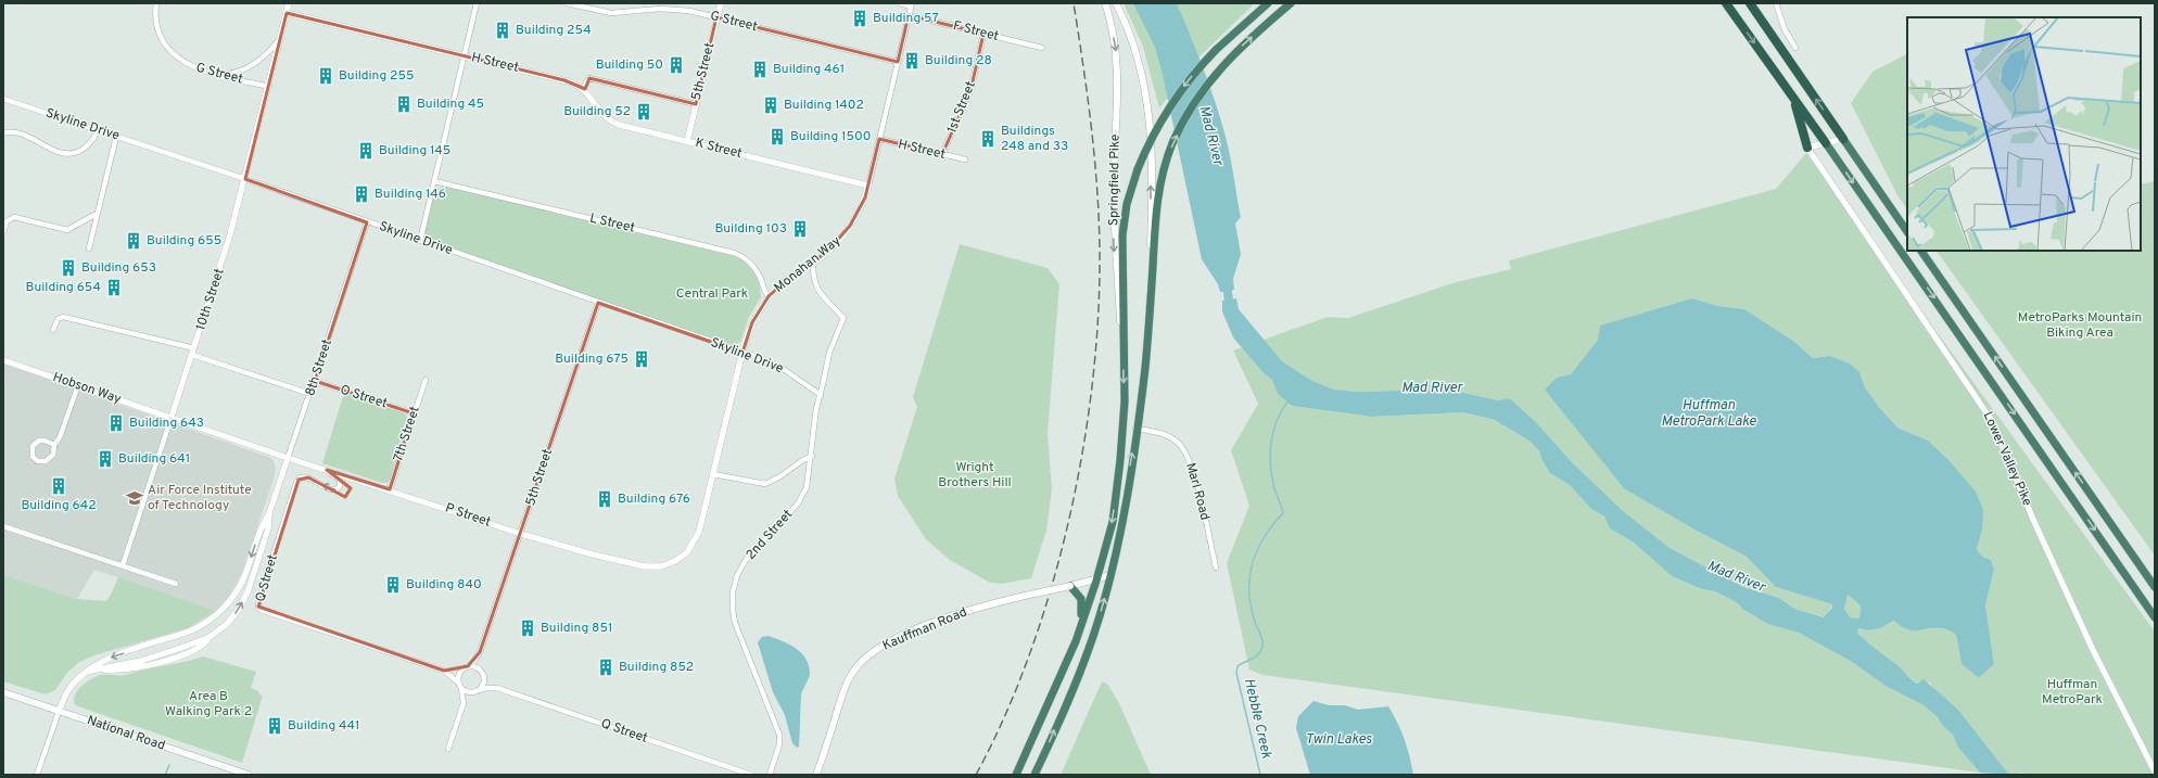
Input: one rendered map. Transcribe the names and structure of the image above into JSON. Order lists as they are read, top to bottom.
{
  "streets": {
    "main road": ["Springfield Pike", "Kauffman Road", "National Road"],
    "street": [
      "G Street",
      "F Street",
      "H Street",
      "5th Street",
      "1st Street",
      "Skyline Drive",
      "K Street",
      "L Street",
      "Monahan Way",
      "10th Street",
      "8th Street",
      "Hobson Way",
      "O Street",
      "7th Street",
      "Lower Valley Pike",
      "Marl Road",
      "P Street",
      "2nd Street",
      "Q Street"
    ]
  },
  "crossings": [
    ["G Street", "5th Street"],
    ["G Street", "Monahan Way"],
    ["G Street", "10th Street"],
    ["F Street", "1st Street"],
    ["F Street", "Monahan Way"],
    ["H Street", "1st Street"],
    ["H Street", "K Street"],
    ["H Street", "Monahan Way"],
    ["H Street", "10th Street"],
    ["5th Street", "Skyline Drive"],
    ["5th Street", "K Street"],
    ["5th Street", "P Street"],
    ["5th Street", "Q Street"],
    ["Skyline Drive", "Monahan Way"],
    ["Skyline Drive", "10th Street"],
    ["Skyline Drive", "8th Street"],
    ["Skyline Drive", "2nd Street"],
    ["K Street", "Monahan Way"],
    ["L Street", "Monahan Way"],
    ["Monahan Way", "P Street"],
    ["Monahan Way", "2nd Street"],
    ["10th Street", "Hobson Way"],
    ["10th Street", "P Street"],
    ["8th Street", "O Street"],
    ["8th Street", "P Street"],
    ["8th Street", "National Road"],
    ["Hobson Way", "P Street"],
    ["O Street", "7th Street"],
    ["7th Street", "P Street"],
    ["P Street", "Q Street"]
  ],
  "water": [
    "Mad River",
    "Huffman MetroPark Lake",
    "Hebble Creek",
    "Twin Lakes"
  ],
  "parks": [
    "Central Park",
    "MetroParks Mountain Biking Area",
    "Wright Brothers Hill",
    "Huffman MetroPark",
    "Area B Walking Park 2"
  ],
  "places": {
    "building": [
      "Building 57",
      "Building 254",
      "Building 28",
      "Building 50",
      "Building 461",
      "Building 255",
      "Building 45",
      "Building 1402",
      "Building 52",
      "Building 1500",
      "Buildings 248 and 33",
      "Building 145",
      "Building 146",
      "Building 103",
      "Building 655",
      "Building 653",
      "Building 654",
      "Building 675",
      "Building 643",
      "Building 641",
      "Building 642",
      "Building 676",
      "Building 840",
      "Building 851",
      "Building 852",
      "Building 441"
    ],
    "school or university": ["Air Force Institute of Technology"]
  }
}
